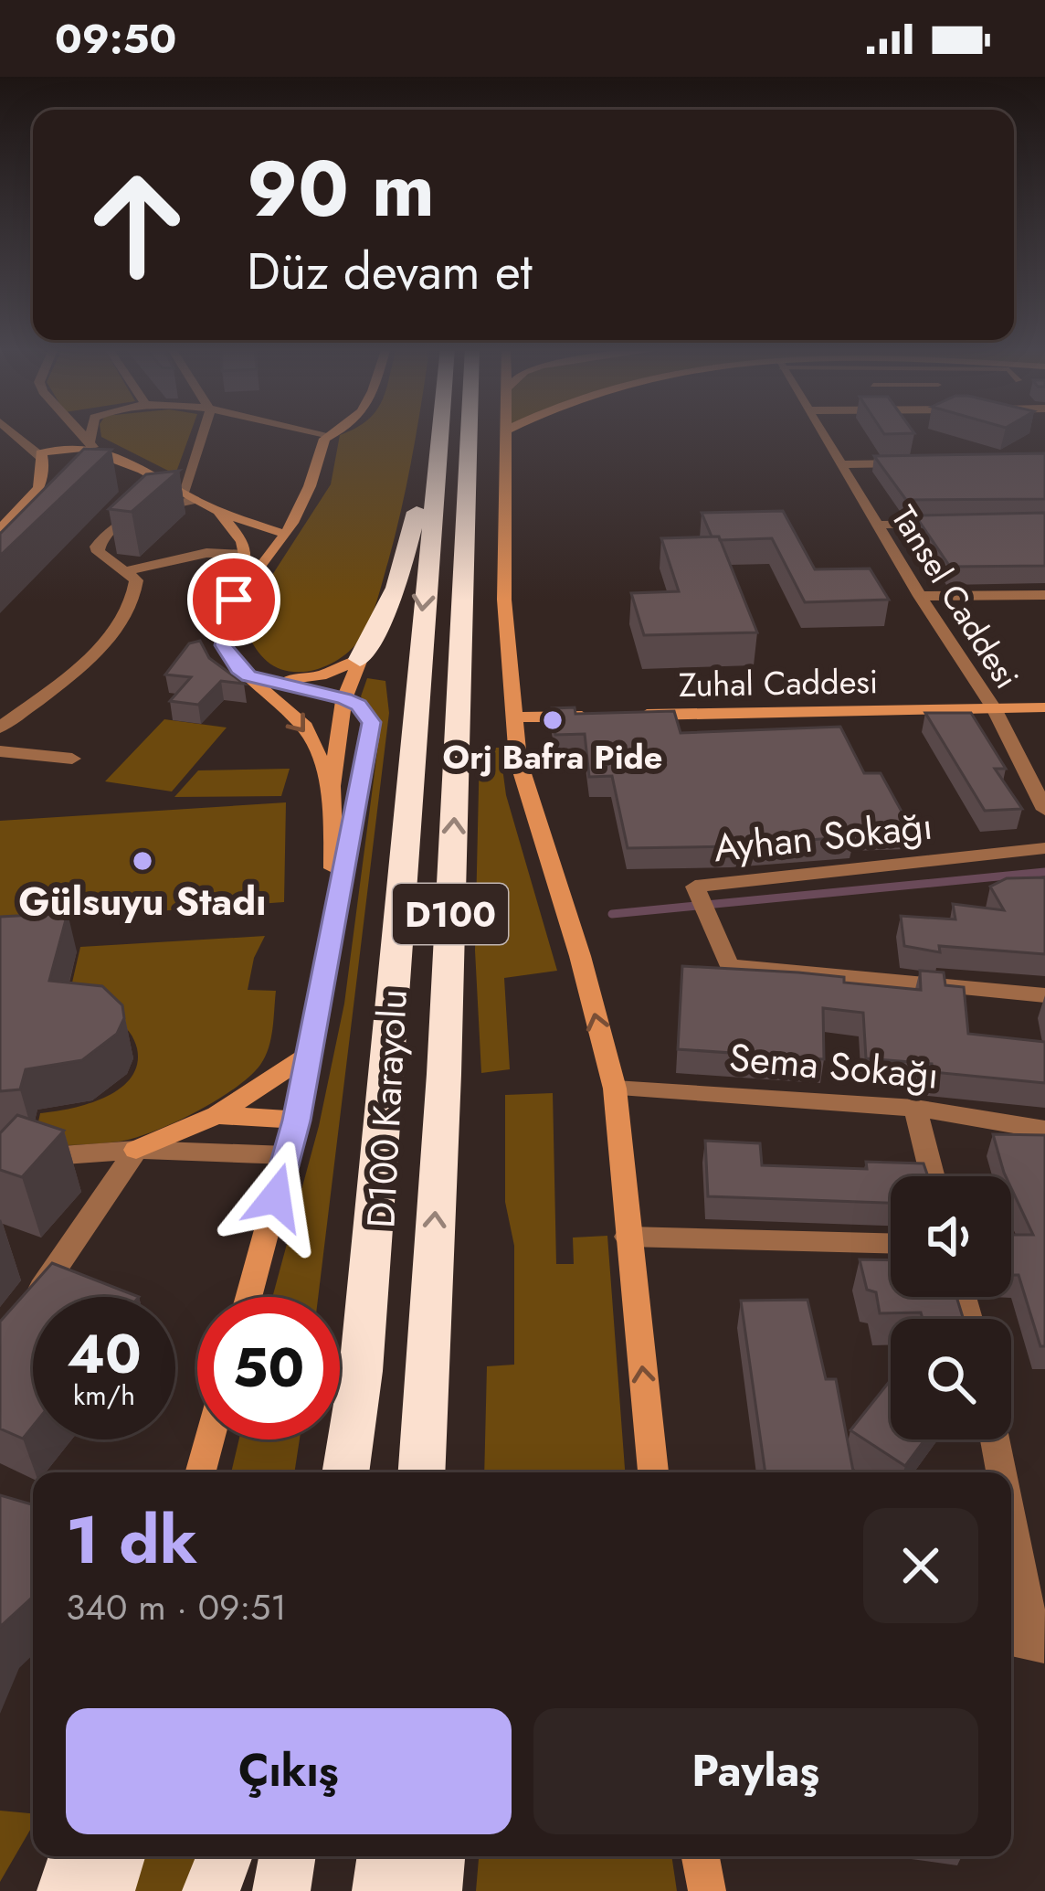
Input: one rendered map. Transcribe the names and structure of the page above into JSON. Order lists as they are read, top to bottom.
{
  "streets": {
    "highway": ["D100", "D100 Karayolu"],
    "main road": ["Zuhal Caddesi"],
    "street": ["Tansel Caddesi", "Ayhan Sokağı", "Sema Sokağı"]
  },
  "crossings": [
    ["Tansel Caddesi", "Zuhal Caddesi"]
  ],
  "places": ["Orj Bafra Pide", "Gülsuyu Stadı"],
  "page": {
    "status": "09:50",
    "turn": ["90 m", "Düz devam et"],
    "speed": "40 km/h",
    "limit": "50",
    "heading": ["1 dk", "340 m · 09:51"],
    "buttons": ["Çıkış", "Paylaş"]
  }
}
